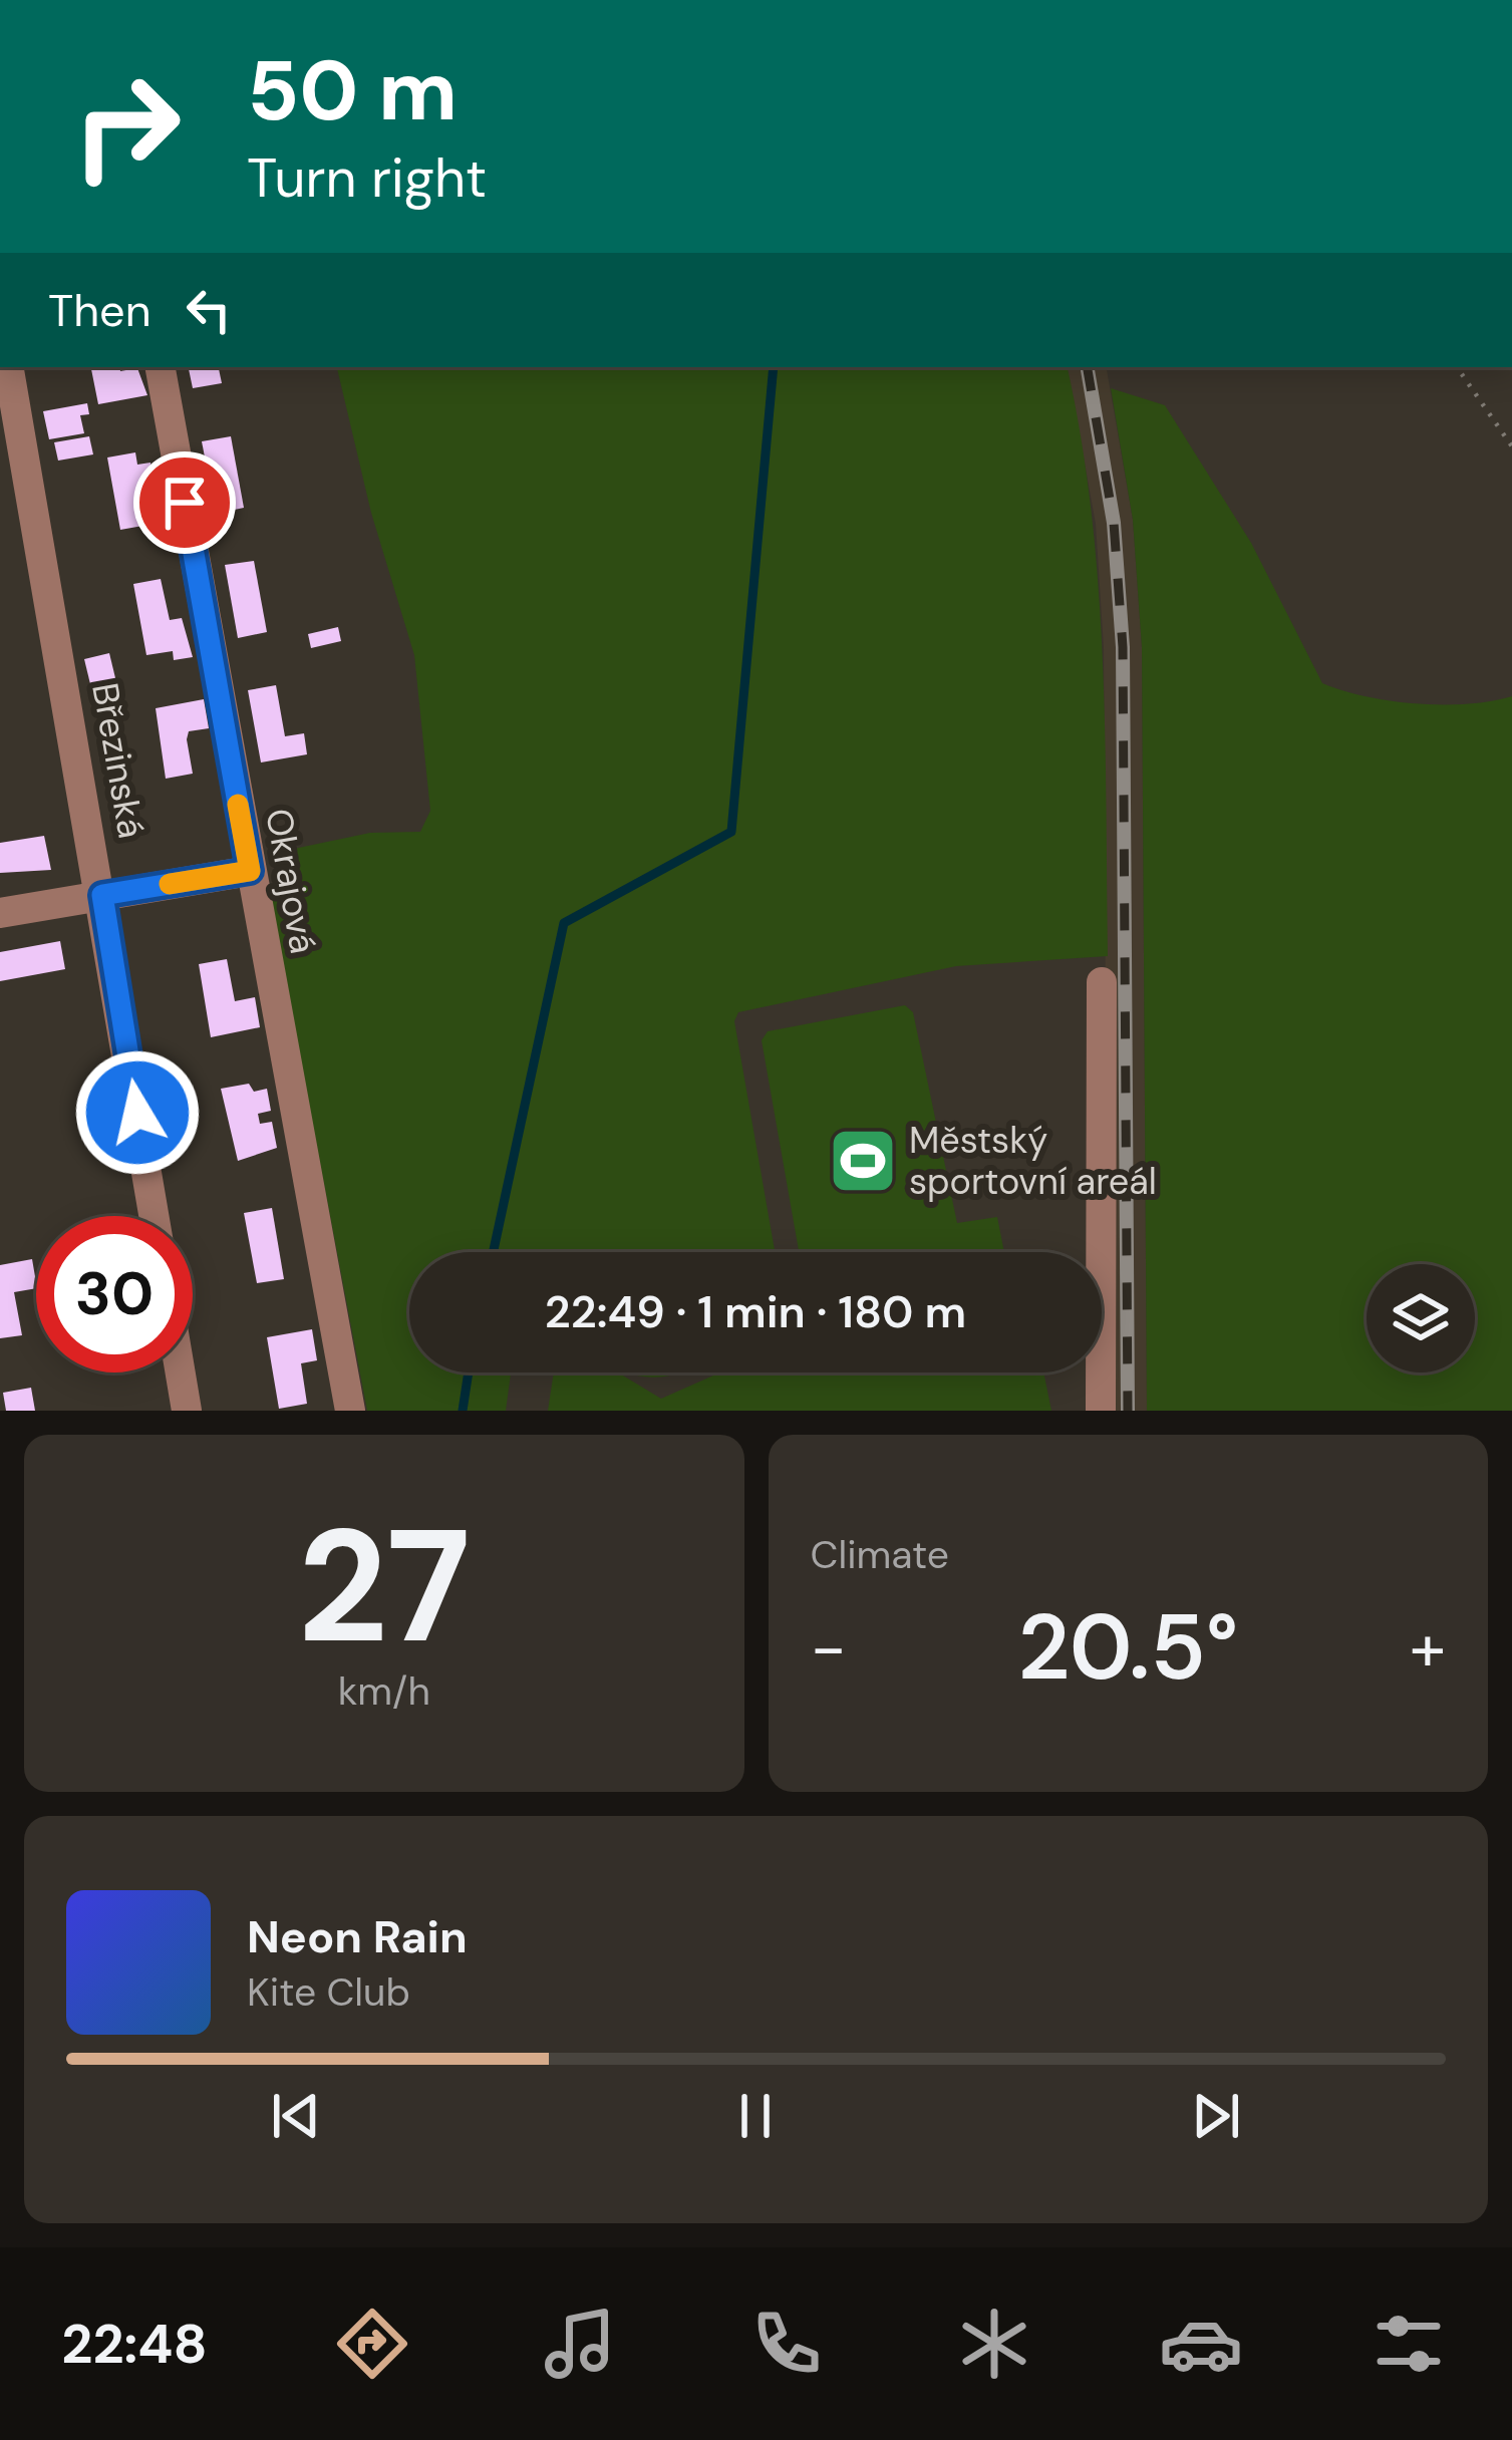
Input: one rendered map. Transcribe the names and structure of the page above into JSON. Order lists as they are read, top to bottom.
{
  "streets": {
    "street": ["Březinská", "Okrajová"]
  },
  "places": {
    "sports": ["Městský sportovní areál"]
  },
  "page": {
    "turn": ["50 m", "Turn right"],
    "then": "Then",
    "limit": "30",
    "trip": "22:49 · 1 min · 180 m",
    "tile": [
      ["27", "km/h"],
      "Climate"
    ],
    "heat": ["−", "20.5°", "+"],
    "song": ["Neon Rain", "Kite Club"],
    "tabs": "22:48"
  }
}
